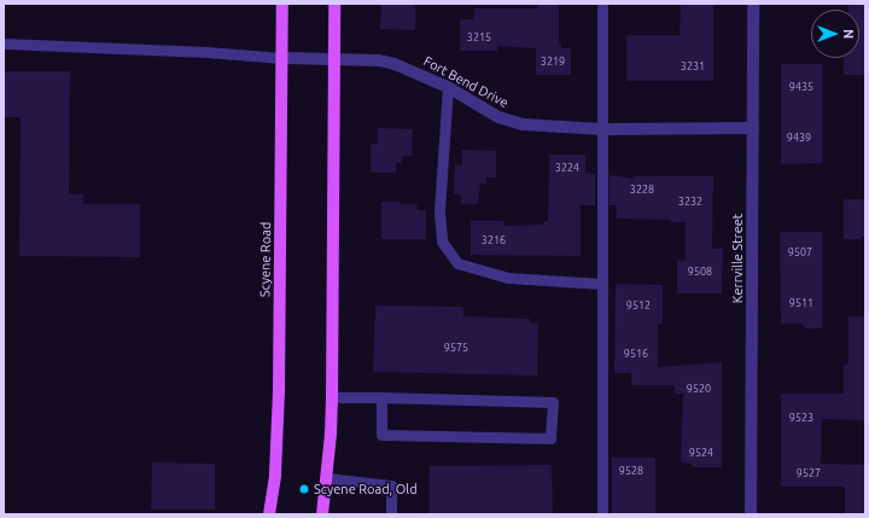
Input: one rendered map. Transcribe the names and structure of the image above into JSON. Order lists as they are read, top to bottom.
{
  "streets": {
    "main road": ["Scyene Road"],
    "street": ["Fort Bend Drive", "Kerrville Street"]
  },
  "crossings": [
    ["Fort Bend Drive", "Kerrville Street"],
    ["Fort Bend Drive", "Scyene Road"]
  ],
  "places": ["Scyene Road, Old"],
  "house_numbers": [
    "3215",
    "3219",
    "3231",
    "9435",
    "9439",
    "3224",
    "3228",
    "3232",
    "3216",
    "9507",
    "9508",
    "9511",
    "9512",
    "9575",
    "9516",
    "9520",
    "9523",
    "9524",
    "9528",
    "9527"
  ],
  "north": "right"
}
